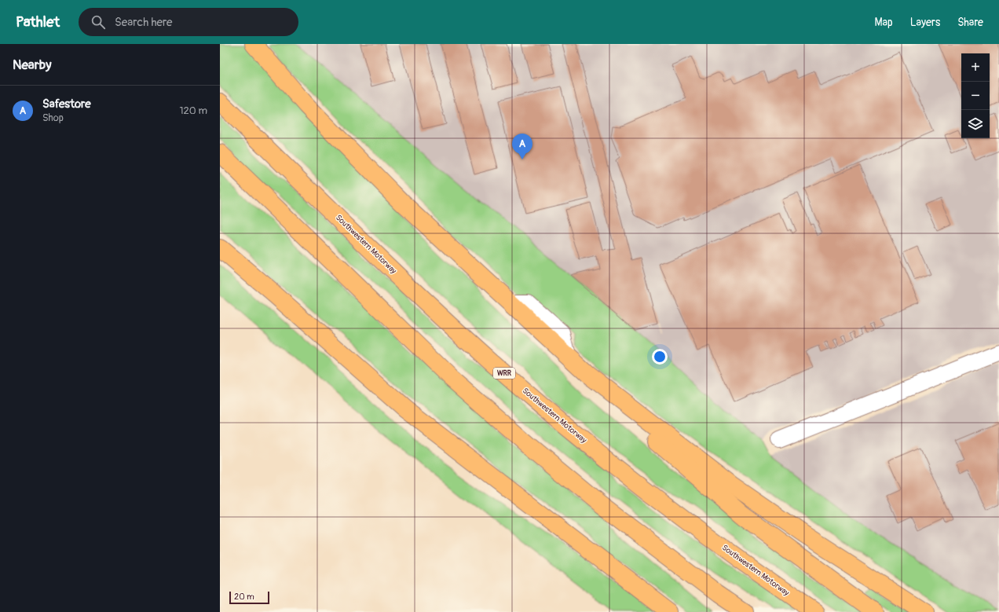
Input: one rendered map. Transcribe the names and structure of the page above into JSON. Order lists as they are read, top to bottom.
{
  "streets": {
    "highway": ["Southwestern Motorway", "WRR"]
  },
  "scale_bar": "20 m",
  "page": {
    "header": "Pathlet",
    "search": "Search here",
    "nav": ["Map", "Layers", "Share"],
    "heading": "Nearby",
    "map_buttons": ["+", "−"],
    "list": [
      {
        "mark": "A",
        "name": "Safestore",
        "note": "Shop",
        "value": "120 m"
      }
    ],
    "pins": "A",
    "scale": "20 m"
  }
}
